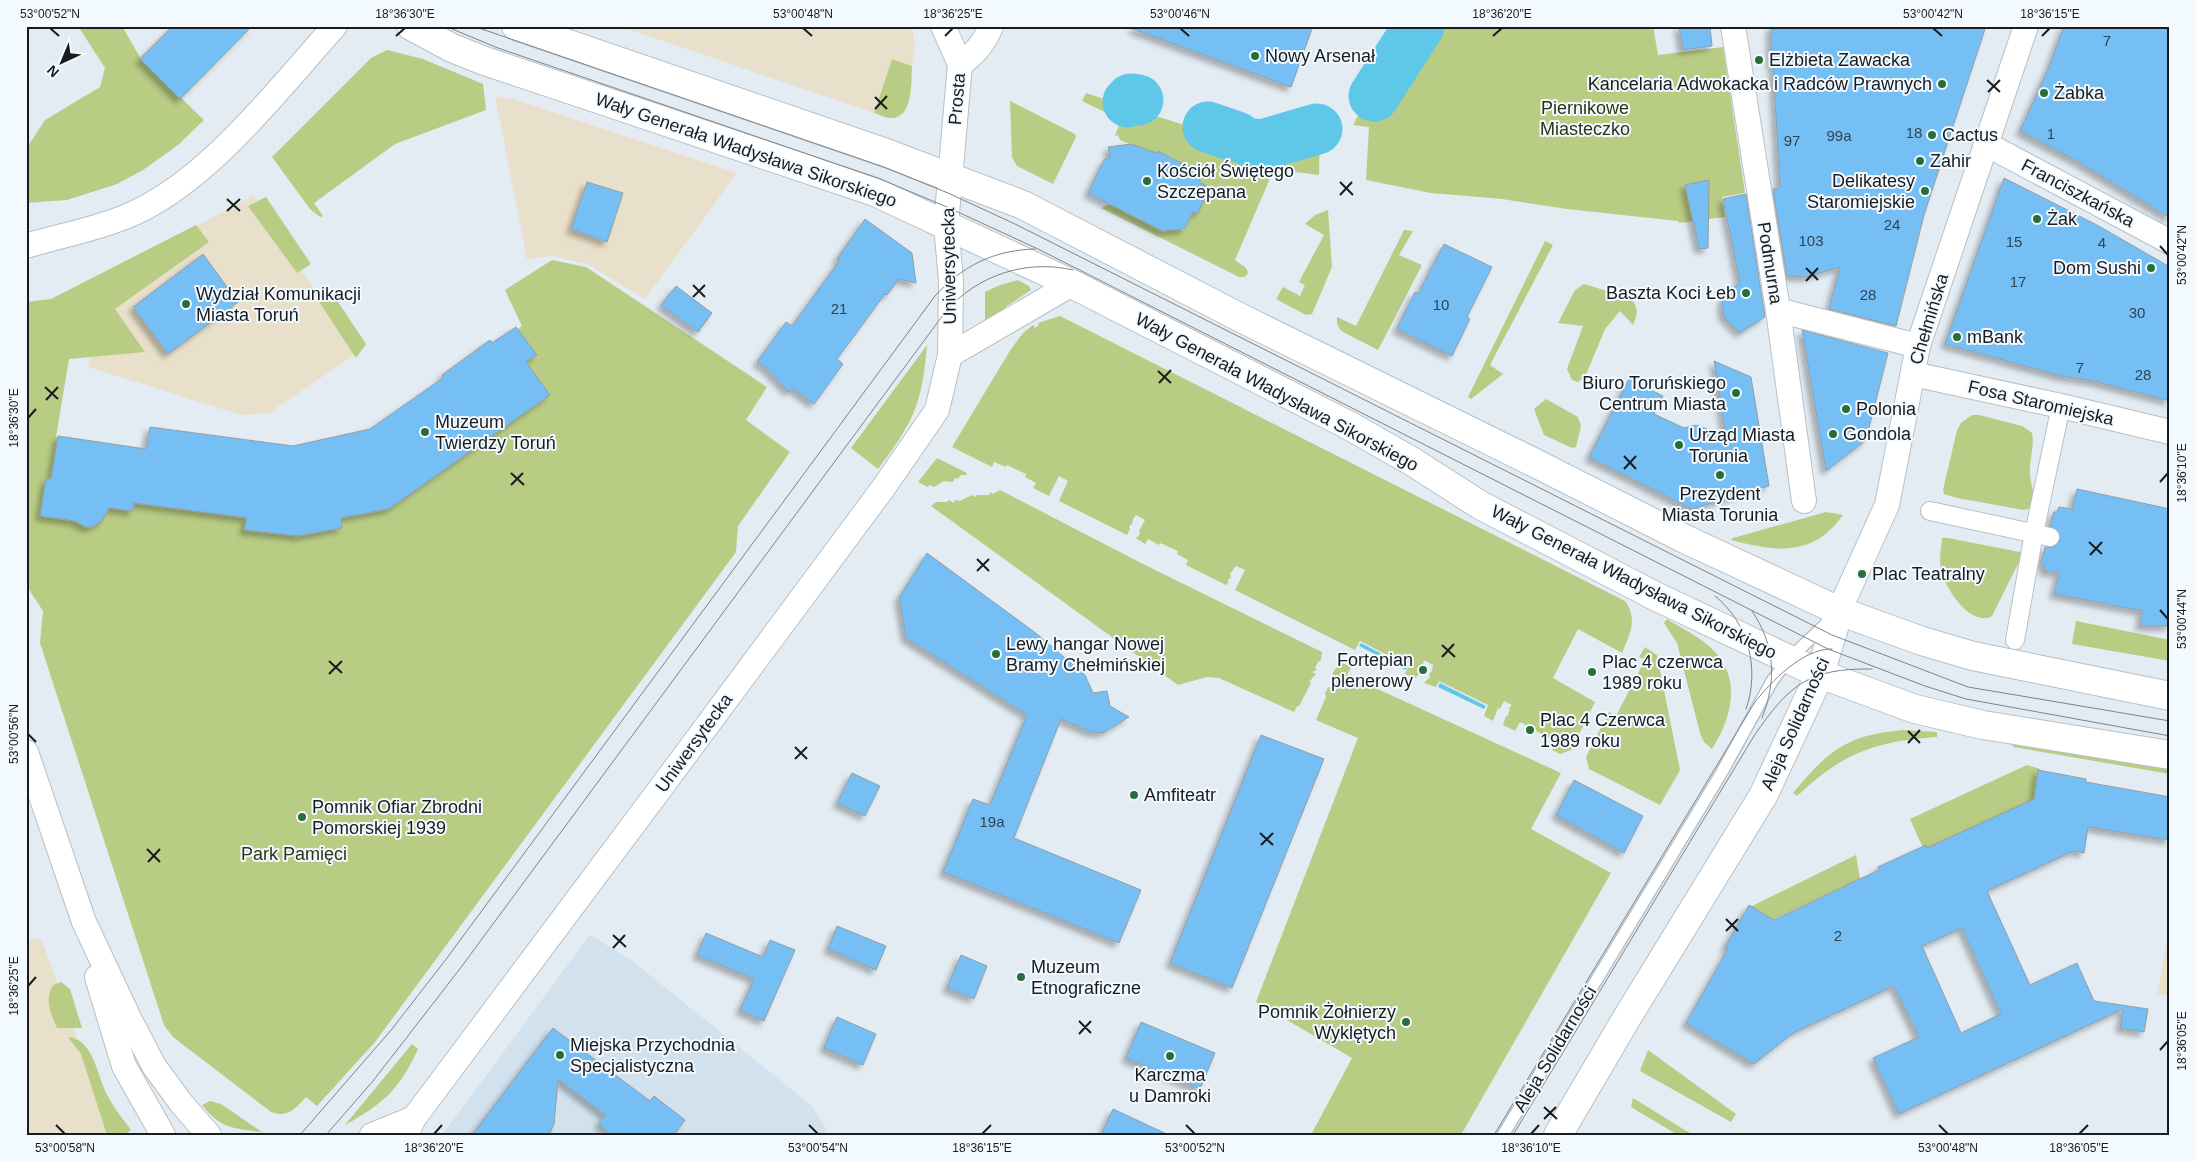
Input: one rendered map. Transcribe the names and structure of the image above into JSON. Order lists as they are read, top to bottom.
{
  "streets": {
    "street": [
      "Prosta",
      "Wały Generała Władysława Sikorskiego",
      "Franciszkańska",
      "Podmurna",
      "Uniwersytecka",
      "Chełmińska",
      "Fosa Staromiejska",
      "Aleja Solidarności"
    ]
  },
  "crossings": [
    ["Prosta", "Uniwersytecka"],
    ["Wały Generała Władysława Sikorskiego", "Uniwersytecka"],
    ["Wały Generała Władysława Sikorskiego", "Aleja Solidarności"],
    ["Franciszkańska", "Chełmińska"],
    ["Chełmińska", "Fosa Staromiejska"],
    ["Chełmińska", "Aleja Solidarności"]
  ],
  "parks": ["Piernikowe Miasteczko", "Park Pamięci"],
  "places": [
    "Nowy Arsenał",
    "Elżbieta Zawacka",
    "Kancelaria Adwokacka i Radców Prawnych",
    "Żabka",
    "Cactus",
    "Zahir",
    "Kościół Świętego Szczepana",
    "Delikatesy Staromiejskie",
    "Żak",
    "Dom Sushi",
    "Baszta Koci Łeb",
    "Wydział Komunikacji Miasta Toruń",
    "mBank",
    "Biuro Toruńskiego Centrum Miasta",
    "Polonia",
    "Muzeum Twierdzy Toruń",
    "Gondola",
    "Urząd Miasta Torunia",
    "Prezydent Miasta Torunia",
    "Plac Teatralny",
    "Lewy hangar Nowej Bramy Chełmińskiej",
    "Fortepian plenerowy",
    "Plac 4 czerwca 1989 roku",
    "Plac 4 Czerwca 1989 roku",
    "Amfiteatr",
    "Pomnik Ofiar Zbrodni Pomorskiej 1939",
    "Muzeum Etnograficzne",
    "Pomnik Żołnierzy Wyklętych",
    "Miejska Przychodnia Specjalistyczna",
    "Karczma u Damroki"
  ],
  "house_numbers": [
    "7",
    "18",
    "1",
    "99a",
    "97",
    "24",
    "103",
    "15",
    "4",
    "17",
    "28",
    "10",
    "21",
    "30",
    "7",
    "28",
    "19a",
    "2"
  ],
  "north": "bottom left",
  "coordinates": [
    "53°00'52\"N",
    "18°36'30\"E",
    "53°00'48\"N",
    "18°36'25\"E",
    "53°00'46\"N",
    "18°36'20\"E",
    "53°00'42\"N",
    "18°36'15\"E",
    "18°36'10\"E",
    "53°00'44\"N",
    "53°00'56\"N",
    "18°36'05\"E",
    "53°00'58\"N",
    "53°00'54\"N"
  ]
}
